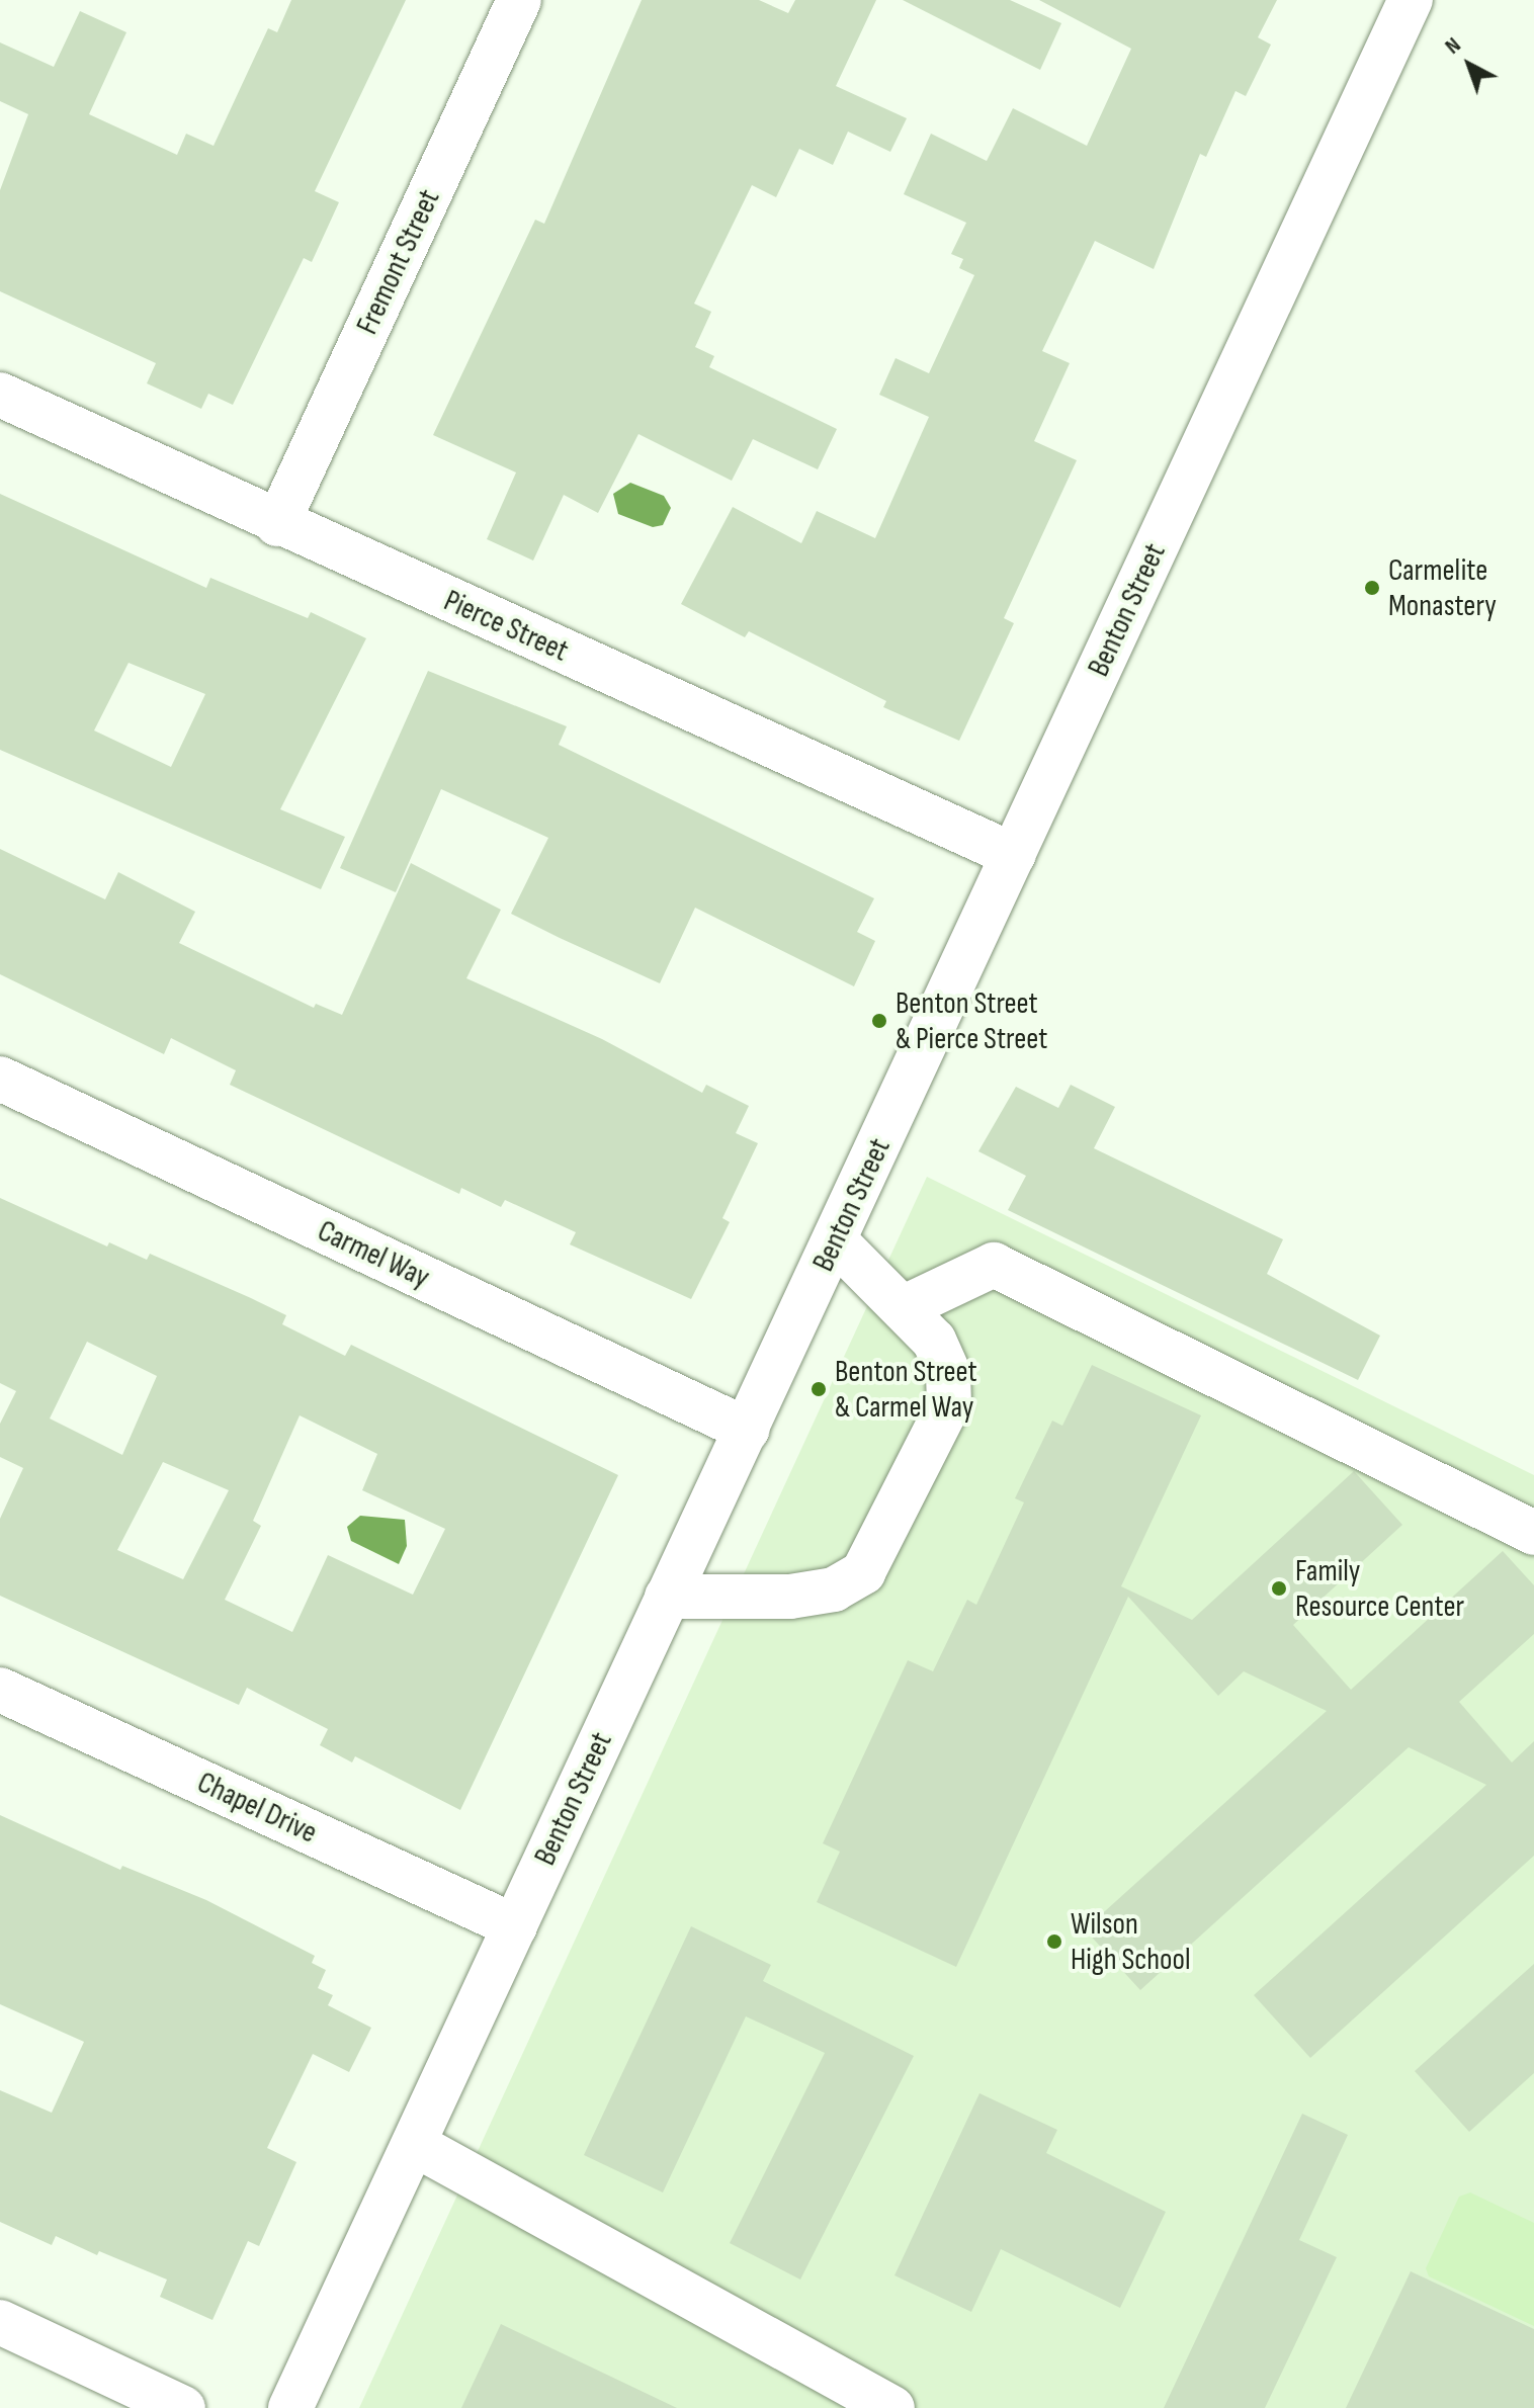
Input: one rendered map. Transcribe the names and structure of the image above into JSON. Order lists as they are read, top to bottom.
{
  "streets": {
    "street": [
      "Fremont Street",
      "Benton Street",
      "Pierce Street",
      "Carmel Way",
      "Chapel Drive"
    ]
  },
  "crossings": [
    ["Fremont Street", "Pierce Street"],
    ["Benton Street", "Pierce Street"],
    ["Benton Street", "Carmel Way"],
    ["Benton Street", "Chapel Drive"]
  ],
  "places": [
    "Carmelite Monastery",
    "Benton Street & Pierce Street",
    "Benton Street & Carmel Way",
    "Family Resource Center",
    "Wilson High School"
  ],
  "north": "top left"
}
